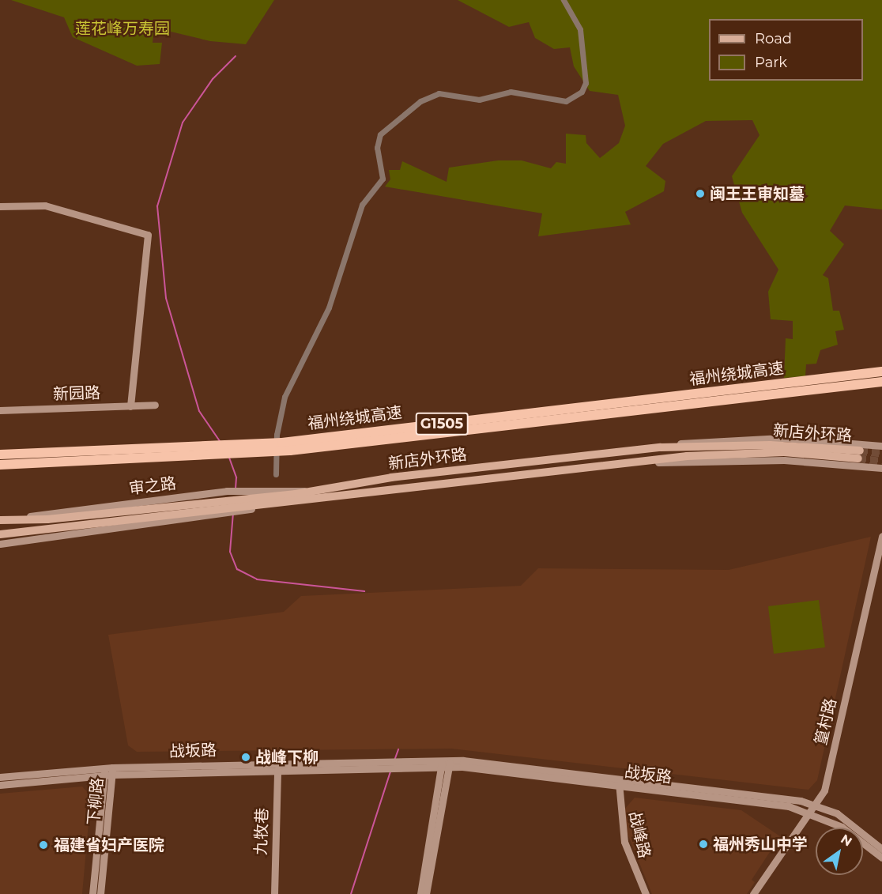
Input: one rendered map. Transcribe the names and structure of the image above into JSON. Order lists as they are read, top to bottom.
{
  "streets": {
    "highway": ["福州绕城高速", "G1505"],
    "main road": [
      "新园路",
      "新店外环路",
      "审之路",
      "篁村路",
      "战坂路",
      "下柳路",
      "九牧巷",
      "战峰路"
    ]
  },
  "crossings": [
    ["新店外环路", "审之路"],
    ["篁村路", "战坂路"],
    ["战坂路", "下柳路"],
    ["战坂路", "九牧巷"],
    ["战坂路", "战峰路"]
  ],
  "parks": ["莲花峰万寿园"],
  "places": [
    "闽王王审知墓",
    "战峰下柳",
    "福州秀山中学",
    "福建省妇产医院"
  ],
  "legend": ["Road", "Park"],
  "north": "top right"
}
